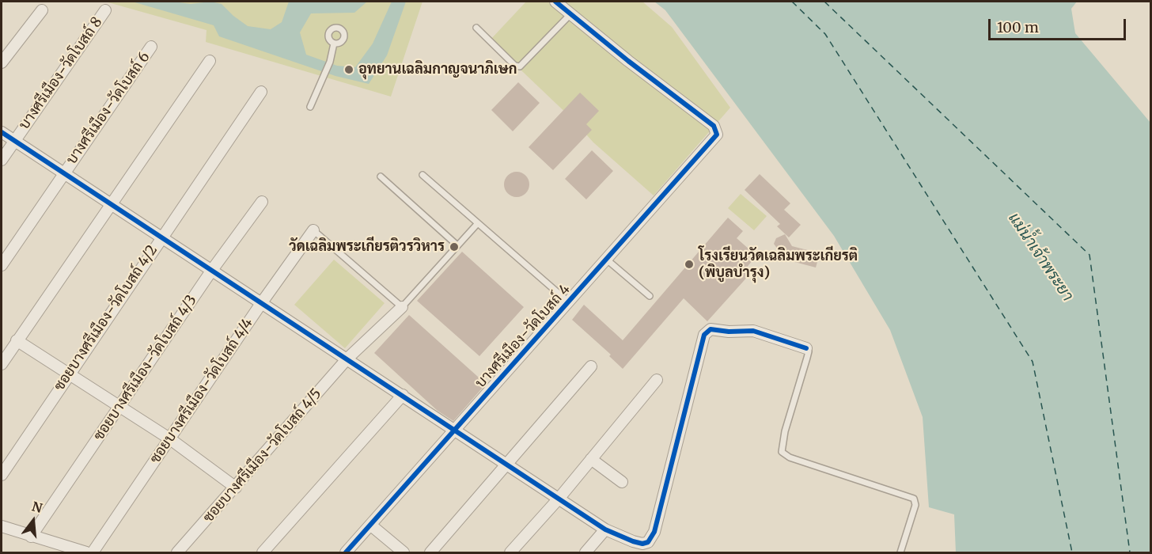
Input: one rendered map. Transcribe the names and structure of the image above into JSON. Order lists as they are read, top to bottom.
{
  "streets": {
    "street": [
      "บางศรีเมือง-วัดโบสถ์ 8",
      "บางศรีเมือง-วัดโบสถ์ 6",
      "ซอยบางศรีเมือง-วัดโบสถ์ 4/2",
      "บางศรีเมือง-วัดโบสถ์ 4",
      "ซอยบางศรีเมือง-วัดโบสถ์ 4/3",
      "ซอยบางศรีเมือง-วัดโบสถ์ 4/4",
      "ซอยบางศรีเมือง-วัดโบสถ์ 4/5"
    ]
  },
  "water": ["แม่น้ำเจ้าพระยา"],
  "places": ["อุทยานเฉลิมกาญจนาภิเษก", "วัดเฉลิมพระเกียรติวรวิหาร", "โรงเรียนวัดเฉลิมพระเกียรติ (พิบูลบำรุง)"],
  "scale_bar": "100 m",
  "north": "top"
}
